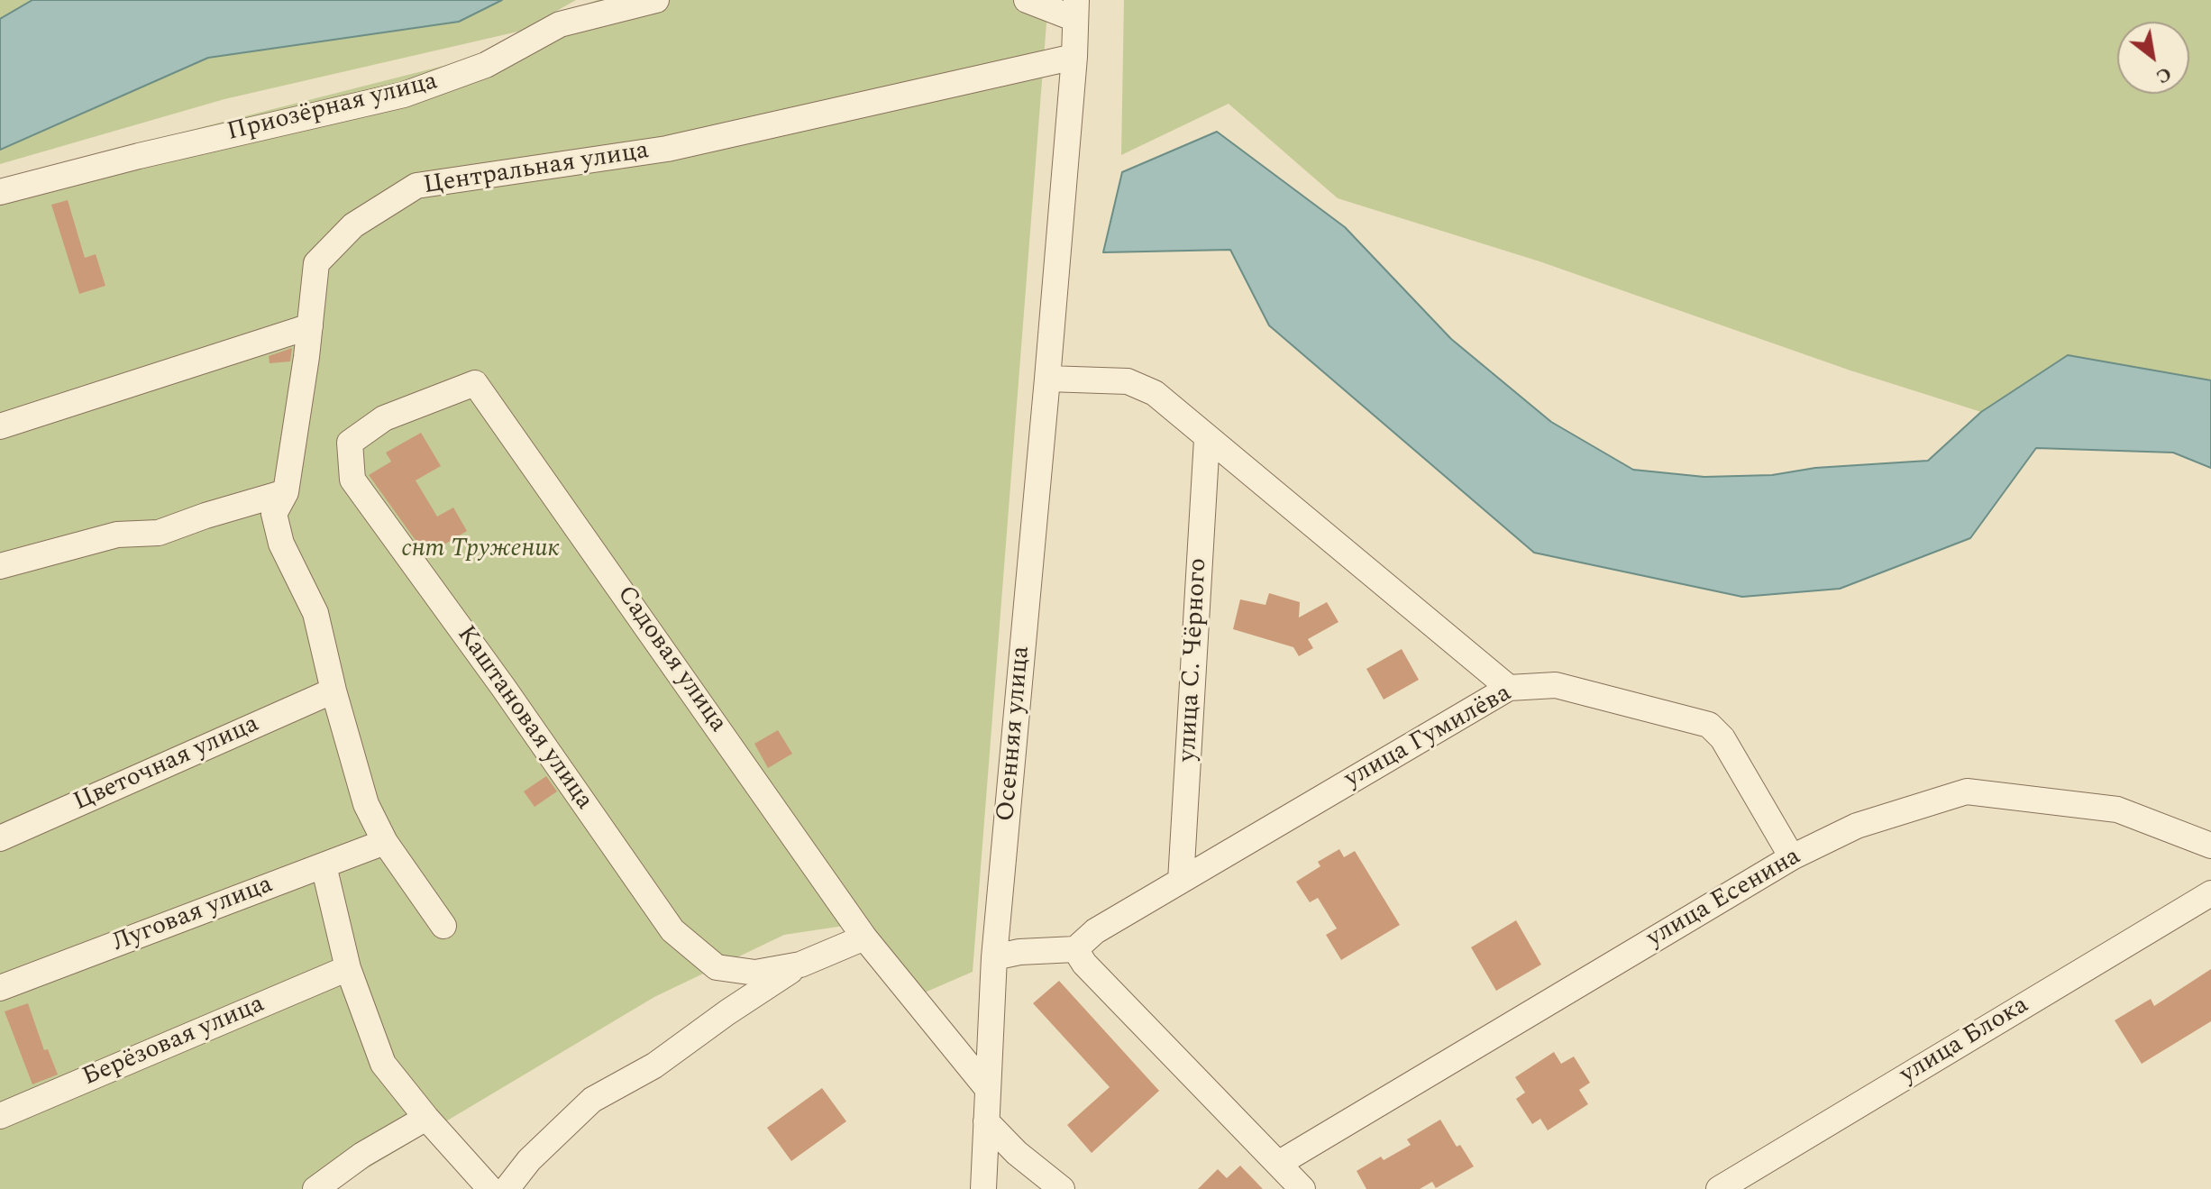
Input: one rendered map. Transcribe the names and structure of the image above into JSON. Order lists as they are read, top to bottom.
{
  "streets": {
    "street": [
      "Приозёрная улица",
      "Центральная улица",
      "Садовая улица",
      "улица С. Чёрного",
      "Каштановая улица",
      "Осенняя улица",
      "улица Гумилёва",
      "Цветочная улица",
      "улица Есенина",
      "Луговая улица",
      "улица Блока",
      "Берёзовая улица"
    ]
  },
  "crossings": [
    ["Центральная улица", "Осенняя улица"],
    ["Центральная улица", "Цветочная улица"],
    ["Садовая улица", "Каштановая улица"],
    ["улица С. Чёрного", "улица Гумилёва"],
    ["улица Гумилёва", "улица Есенина"]
  ],
  "parks": ["снт Труженик"],
  "north": "bottom right"
}
